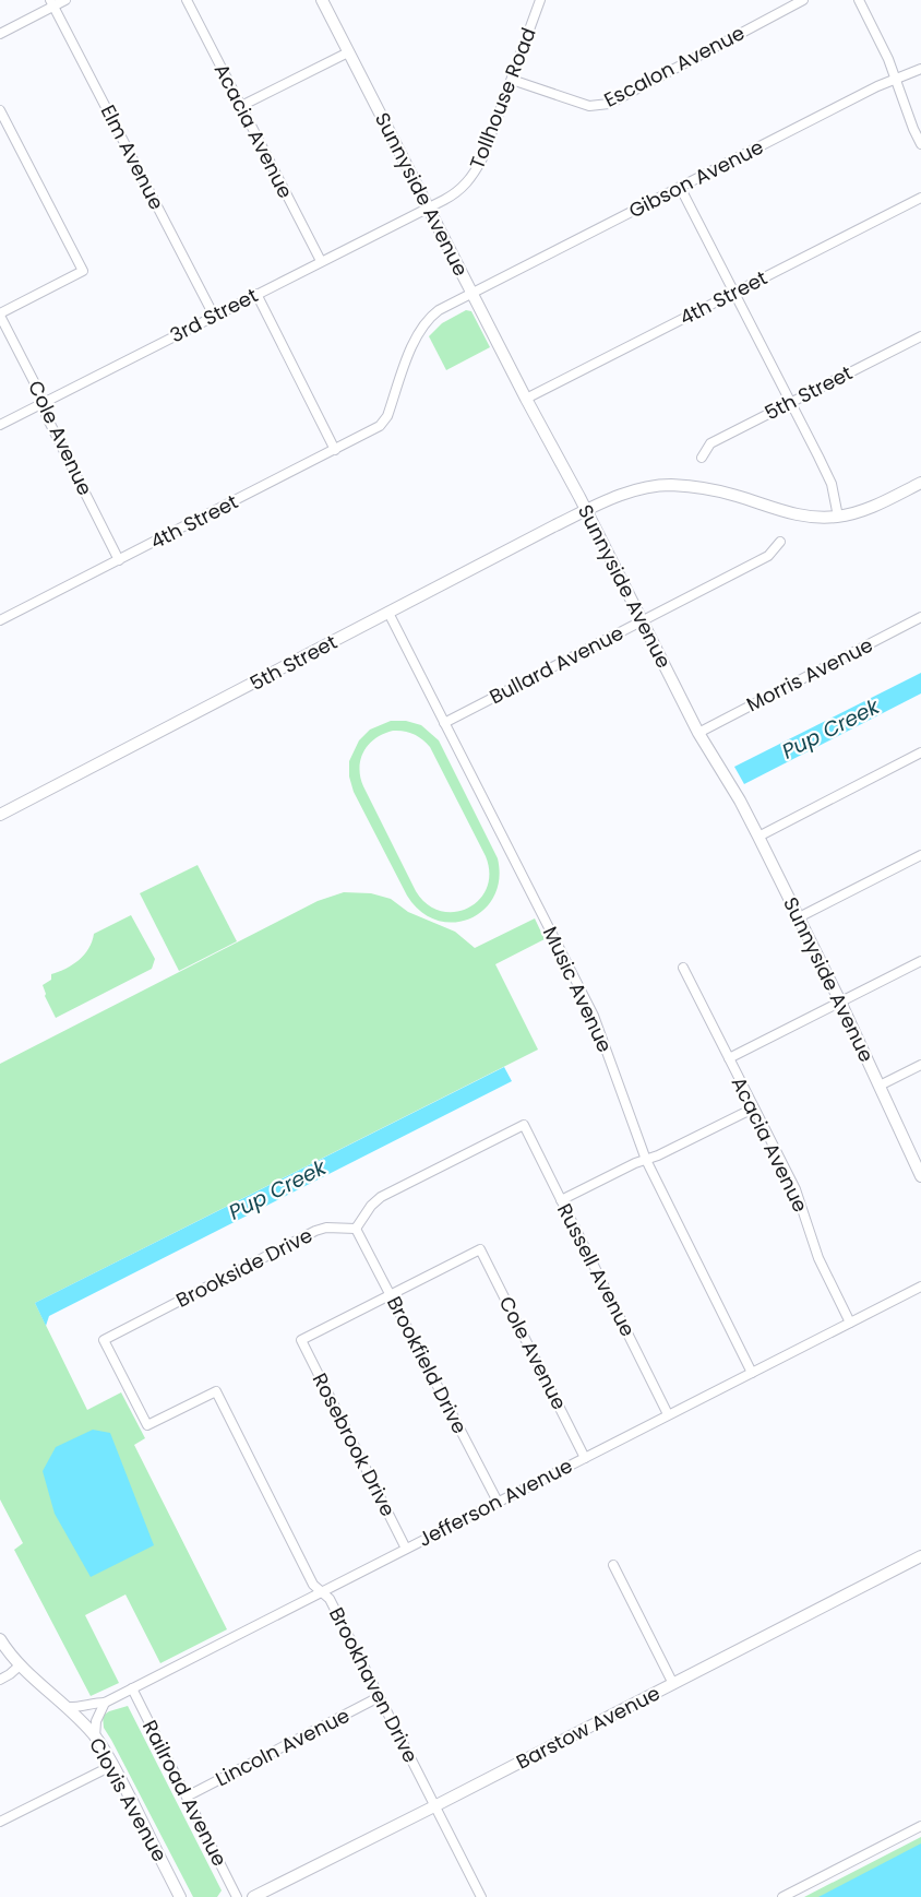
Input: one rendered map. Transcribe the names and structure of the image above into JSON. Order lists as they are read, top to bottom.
{
  "streets": {
    "main road": [
      "Sunnyside Avenue",
      "5th Street",
      "Barstow Avenue",
      "Clovis Avenue"
    ],
    "street": [
      "Escalon Avenue",
      "Tollhouse Road",
      "Acacia Avenue",
      "Elm Avenue",
      "Gibson Avenue",
      "4th Street",
      "3rd Street",
      "Cole Avenue",
      "Bullard Avenue",
      "Morris Avenue",
      "Music Avenue",
      "Brookside Drive",
      "Russell Avenue",
      "Brookfield Drive",
      "Rosebrook Drive",
      "Jefferson Avenue",
      "Brookhaven Drive",
      "Lincoln Avenue",
      "Railroad Avenue"
    ]
  },
  "crossings": [
    ["Escalon Avenue", "Tollhouse Road"],
    ["Tollhouse Road", "Sunnyside Avenue"],
    ["Tollhouse Road", "3rd Street"],
    ["Acacia Avenue", "3rd Street"],
    ["Acacia Avenue", "Jefferson Avenue"],
    ["Elm Avenue", "3rd Street"],
    ["Gibson Avenue", "Sunnyside Avenue"],
    ["Gibson Avenue", "4th Street"],
    ["Sunnyside Avenue", "4th Street"],
    ["Sunnyside Avenue", "3rd Street"],
    ["Sunnyside Avenue", "5th Street"],
    ["Sunnyside Avenue", "Bullard Avenue"],
    ["Sunnyside Avenue", "Morris Avenue"],
    ["4th Street", "Cole Avenue"],
    ["3rd Street", "Cole Avenue"],
    ["5th Street", "Music Avenue"],
    ["Cole Avenue", "Brookfield Drive"],
    ["Cole Avenue", "Rosebrook Drive"],
    ["Cole Avenue", "Jefferson Avenue"],
    ["Bullard Avenue", "Music Avenue"],
    ["Music Avenue", "Jefferson Avenue"],
    ["Brookside Drive", "Russell Avenue"],
    ["Brookside Drive", "Brookfield Drive"],
    ["Brookside Drive", "Brookhaven Drive"],
    ["Russell Avenue", "Brookfield Drive"],
    ["Russell Avenue", "Jefferson Avenue"],
    ["Brookfield Drive", "Rosebrook Drive"],
    ["Brookfield Drive", "Jefferson Avenue"],
    ["Rosebrook Drive", "Jefferson Avenue"],
    ["Jefferson Avenue", "Brookhaven Drive"],
    ["Jefferson Avenue", "Railroad Avenue"],
    ["Jefferson Avenue", "Clovis Avenue"],
    ["Brookhaven Drive", "Barstow Avenue"],
    ["Brookhaven Drive", "Lincoln Avenue"],
    ["Lincoln Avenue", "Railroad Avenue"]
  ],
  "water": ["Pup Creek"]
}
